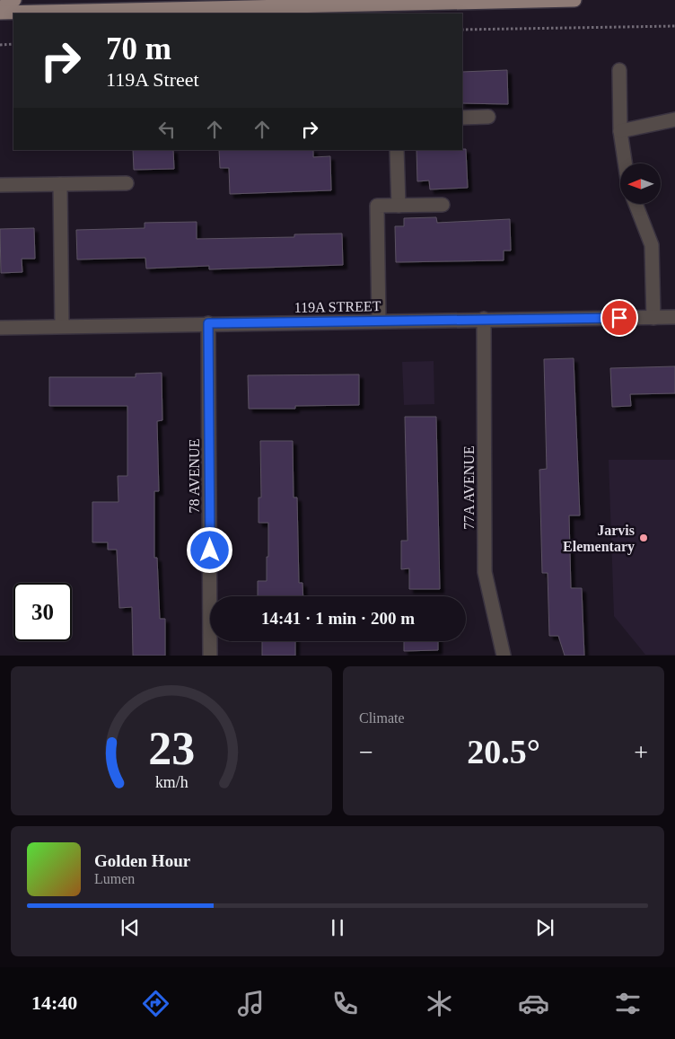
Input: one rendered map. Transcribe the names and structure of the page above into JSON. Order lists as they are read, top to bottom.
{
  "streets": {
    "street": ["119A STREET", "78 AVENUE", "77A AVENUE"]
  },
  "crossings": [
    ["119A STREET", "78 AVENUE"],
    ["119A STREET", "77A AVENUE"]
  ],
  "places": ["Jarvis Elementary"],
  "north": "left",
  "page": {
    "turn": ["70 m", "119A Street"],
    "limit": "30",
    "trip": "14:41 · 1 min · 200 m",
    "tile": "Climate",
    "heat": ["−", "20.5°", "+"],
    "song": ["Golden Hour", "Lumen"],
    "tabs": "14:40",
    "gauge": ["23", "km/h"]
  }
}
